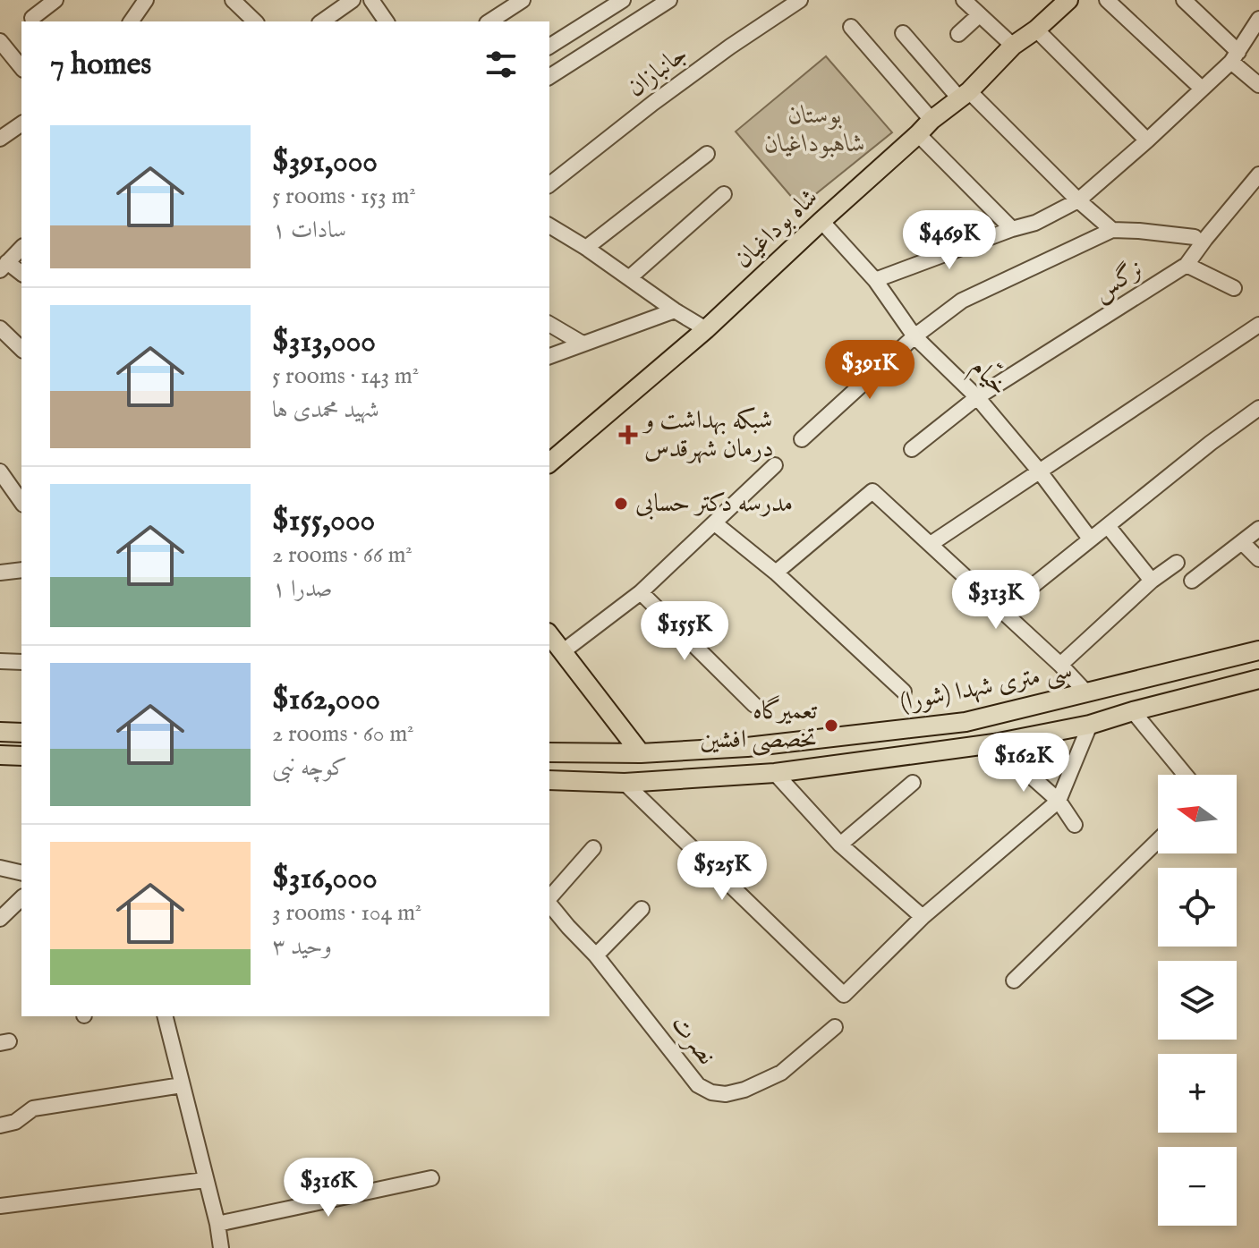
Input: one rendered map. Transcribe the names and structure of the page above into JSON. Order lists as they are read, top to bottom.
{
  "streets": {
    "main road": ["شاه بوداغیان", "سی متری شهدا (شورا)"],
    "street": [
      "جانبازان",
      "نرگس",
      "خیّام",
      "نصرت"
    ]
  },
  "crossings": [
    ["شاه بوداغیان", "خیّام"],
    ["نرگس", "خیّام"]
  ],
  "parks": ["بوستان شاهبوداغیان"],
  "places": {
    "health": ["شبکه بهداشت و درمان شهرقدس"],
    "other": ["مدرسه دکتر حسابی", "تعمیرگاه تخصصی افشین"]
  },
  "north": "left",
  "page": {
    "heading": "7 homes",
    "list": [
      {
        "name": "$391,000",
        "note": "5 rooms · 153 m² · سادات ۱"
      },
      {
        "name": "$313,000",
        "note": "5 rooms · 143 m² · شهید محمدی ها"
      },
      {
        "name": "$155,000",
        "note": "2 rooms · 66 m² · صدرا ۱"
      },
      {
        "name": "$162,000",
        "note": "2 rooms · 60 m² · کوچه نبی"
      },
      {
        "name": "$316,000",
        "note": "3 rooms · 104 m² · وحید ۳"
      }
    ],
    "price": [
      "$469K",
      "$391K",
      "$313K",
      "$155K",
      "$162K",
      "$525K",
      "$316K"
    ],
    "map_buttons": ["+", "−"]
  }
}
